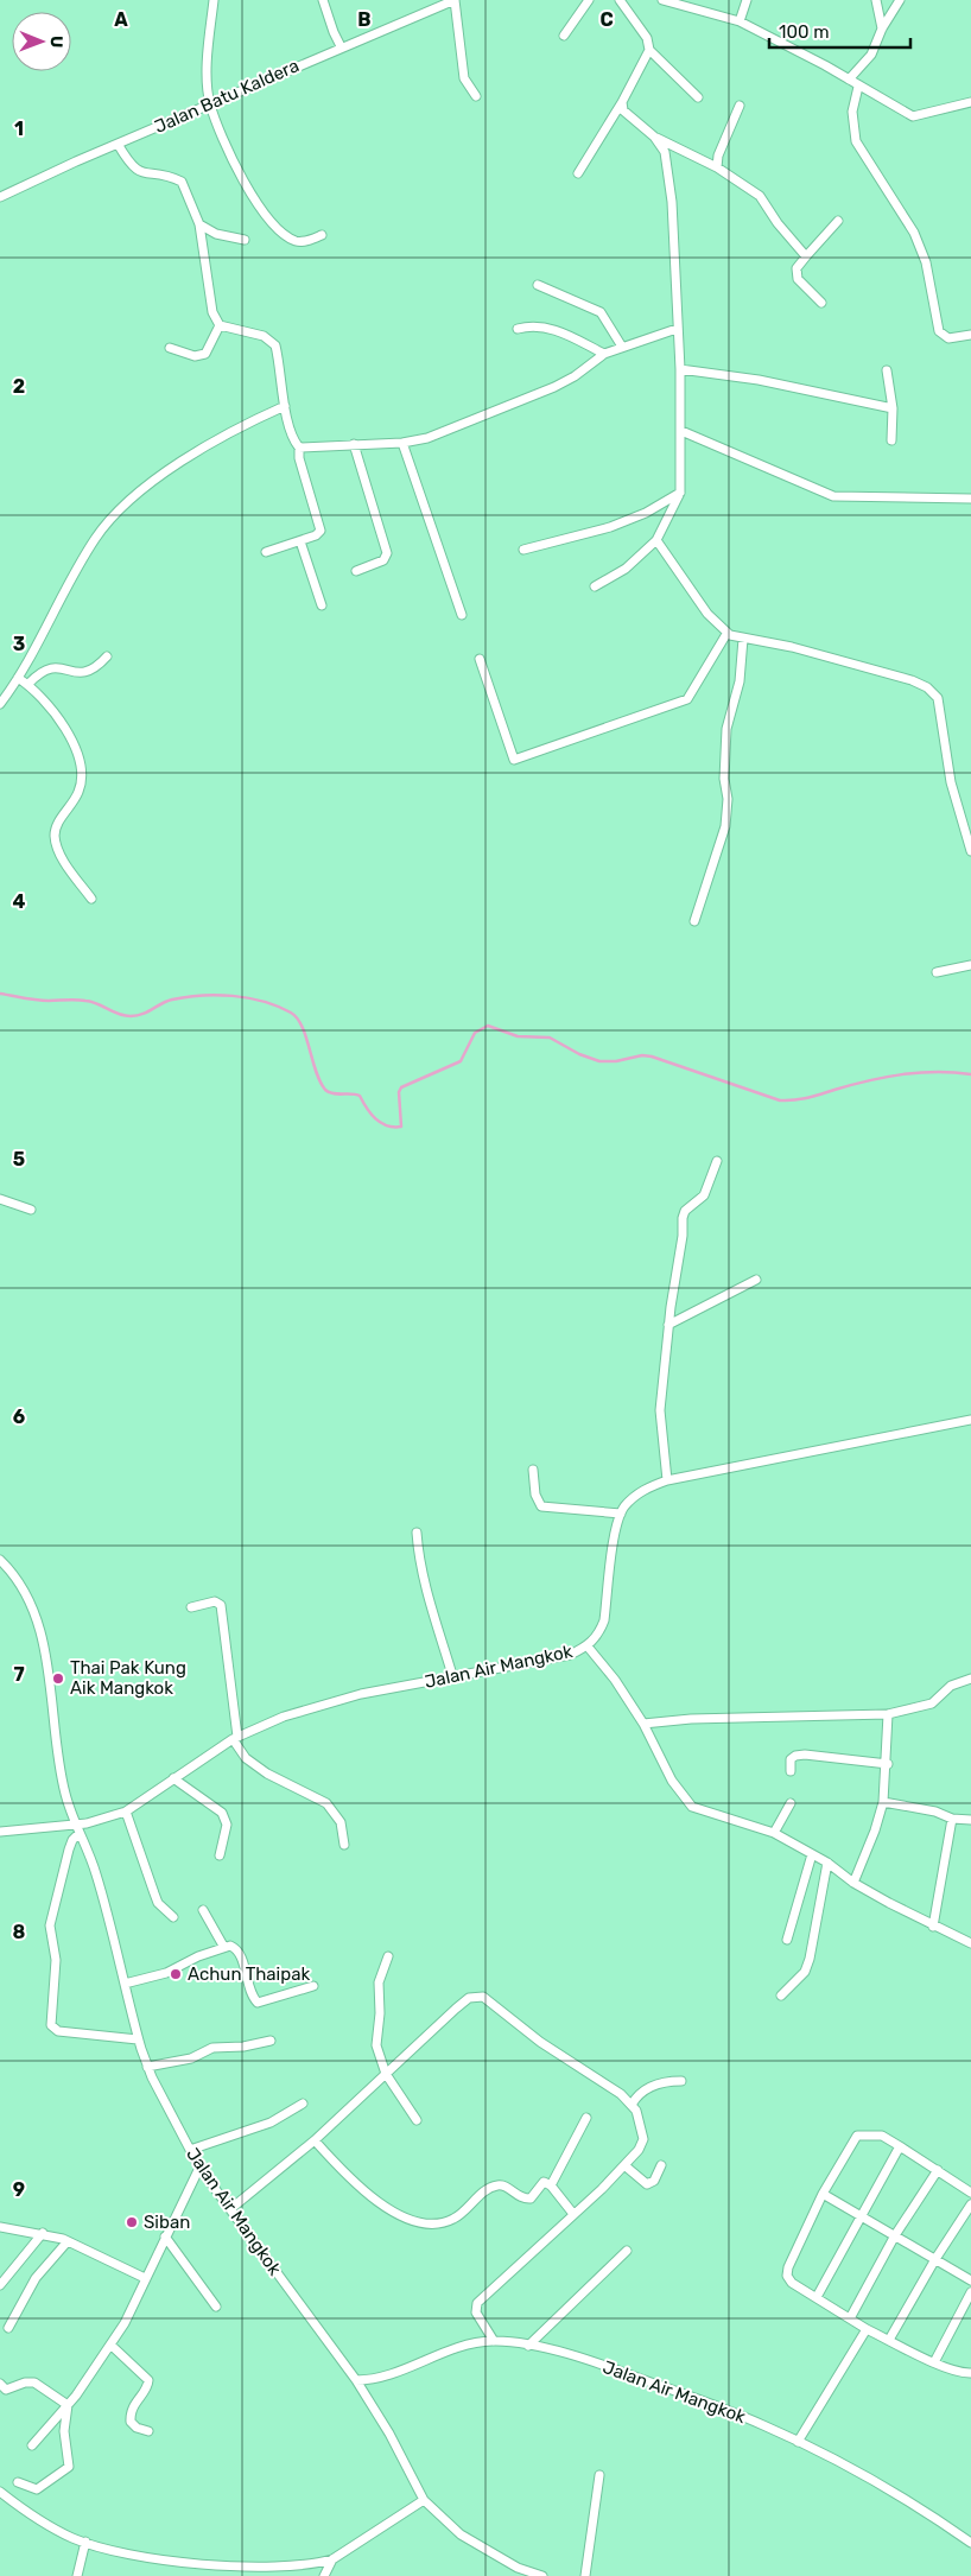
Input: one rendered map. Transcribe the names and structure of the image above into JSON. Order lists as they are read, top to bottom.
{
  "streets": {
    "street": ["Jalan Batu Kaldera", "Jalan Air Mangkok"]
  },
  "places": ["Thai Pak Kung Aik Mangkok", "Achun Thaipak", "Siban"],
  "scale_bar": "100 m",
  "north": "right",
  "grid": {
    "columns": ["A", "B", "C"],
    "rows": [
      "1",
      "2",
      "3",
      "4",
      "5",
      "6",
      "7",
      "8",
      "9"
    ]
  }
}
